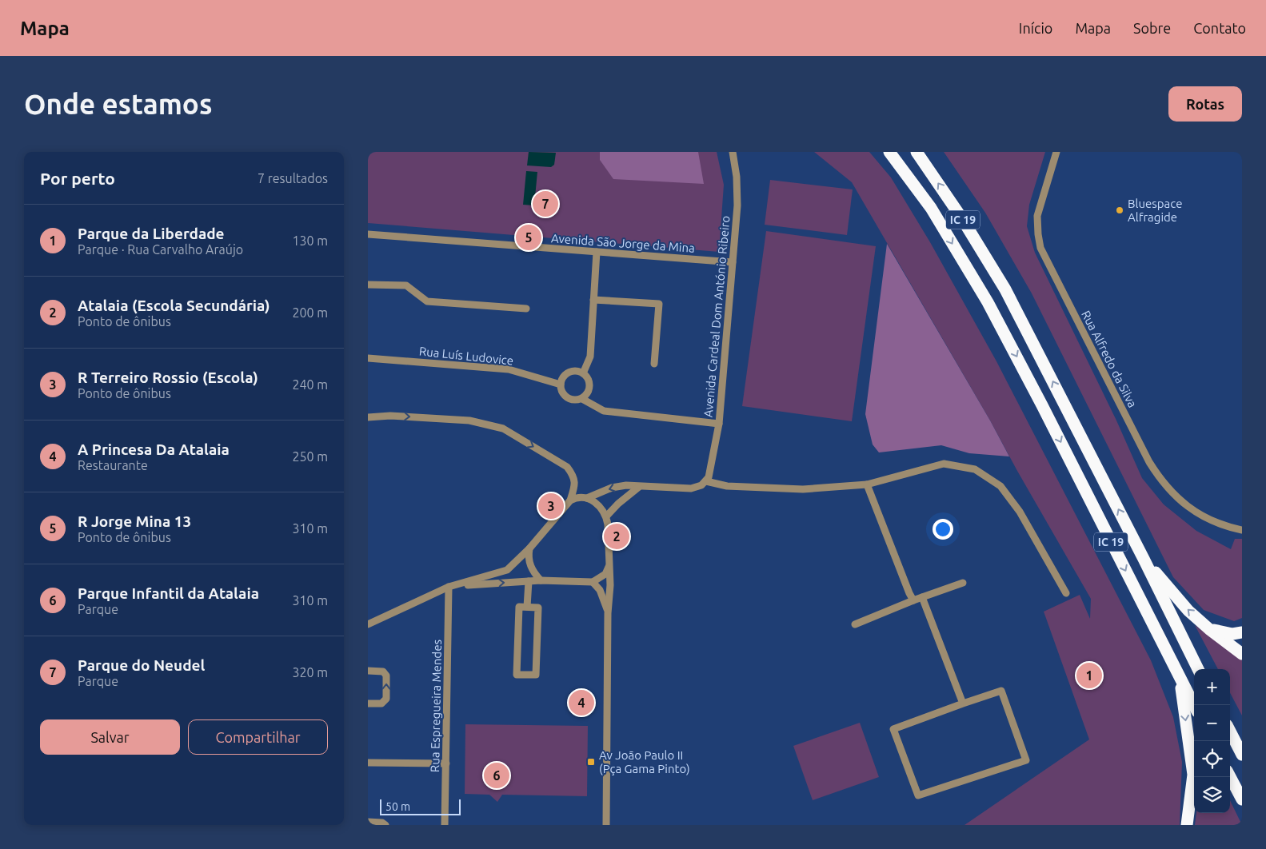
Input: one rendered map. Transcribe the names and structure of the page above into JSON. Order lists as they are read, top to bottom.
{
  "streets": {
    "highway": ["IC 19"],
    "street": [
      "Avenida São Jorge da Mina",
      "Avenida Cardeal Dom António Ribeiro",
      "Rua Luís Ludovice",
      "Rua Alfredo da Silva",
      "Rua Espregueira Mendes"
    ]
  },
  "crossings": [
    ["Avenida São Jorge da Mina", "Avenida Cardeal Dom António Ribeiro"]
  ],
  "places": {
    "other": ["Bluespace Alfragide"],
    "transit": ["Av João Paulo II (Pça Gama Pinto)"]
  },
  "scale_bar": "50 m",
  "page": {
    "header": "Mapa",
    "nav": [
      "Início",
      "Mapa",
      "Sobre",
      "Contato"
    ],
    "buttons": [
      "Rotas",
      ["Salvar", "Compartilhar"]
    ],
    "title": "Onde estamos",
    "heading": ["Por perto", "7 resultados"],
    "pins": [
      "7",
      "5",
      "3",
      "2",
      "1",
      "4",
      "6"
    ],
    "list": [
      {
        "mark": "1",
        "name": "Parque da Liberdade",
        "note": "Parque · Rua Carvalho Araújo",
        "value": "130 m"
      },
      {
        "mark": "2",
        "name": "Atalaia (Escola Secundária)",
        "note": "Ponto de ônibus",
        "value": "200 m"
      },
      {
        "mark": "3",
        "name": "R Terreiro Rossio (Escola)",
        "note": "Ponto de ônibus",
        "value": "240 m"
      },
      {
        "mark": "4",
        "name": "A Princesa Da Atalaia",
        "note": "Restaurante",
        "value": "250 m"
      },
      {
        "mark": "5",
        "name": "R Jorge Mina 13",
        "note": "Ponto de ônibus",
        "value": "310 m"
      },
      {
        "mark": "6",
        "name": "Parque Infantil da Atalaia",
        "note": "Parque",
        "value": "310 m"
      },
      {
        "mark": "7",
        "name": "Parque do Neudel",
        "note": "Parque",
        "value": "320 m"
      }
    ],
    "map_buttons": ["+", "−"],
    "scale": "50 m"
  }
}
